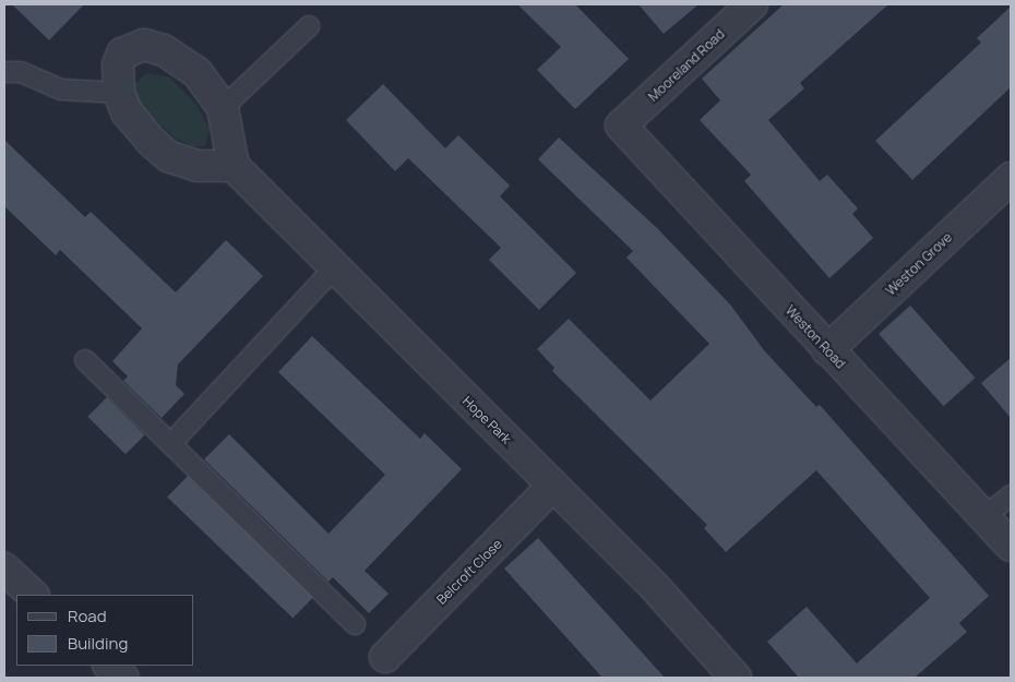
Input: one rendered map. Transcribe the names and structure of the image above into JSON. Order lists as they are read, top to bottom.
{
  "streets": {
    "street": [
      "Mooreland Road",
      "Weston Grove",
      "Weston Road",
      "Hope Park",
      "Belcroft Close"
    ]
  },
  "crossings": [
    ["Mooreland Road", "Weston Road"],
    ["Weston Grove", "Weston Road"],
    ["Hope Park", "Belcroft Close"]
  ],
  "legend": ["Road", "Building"]
}
